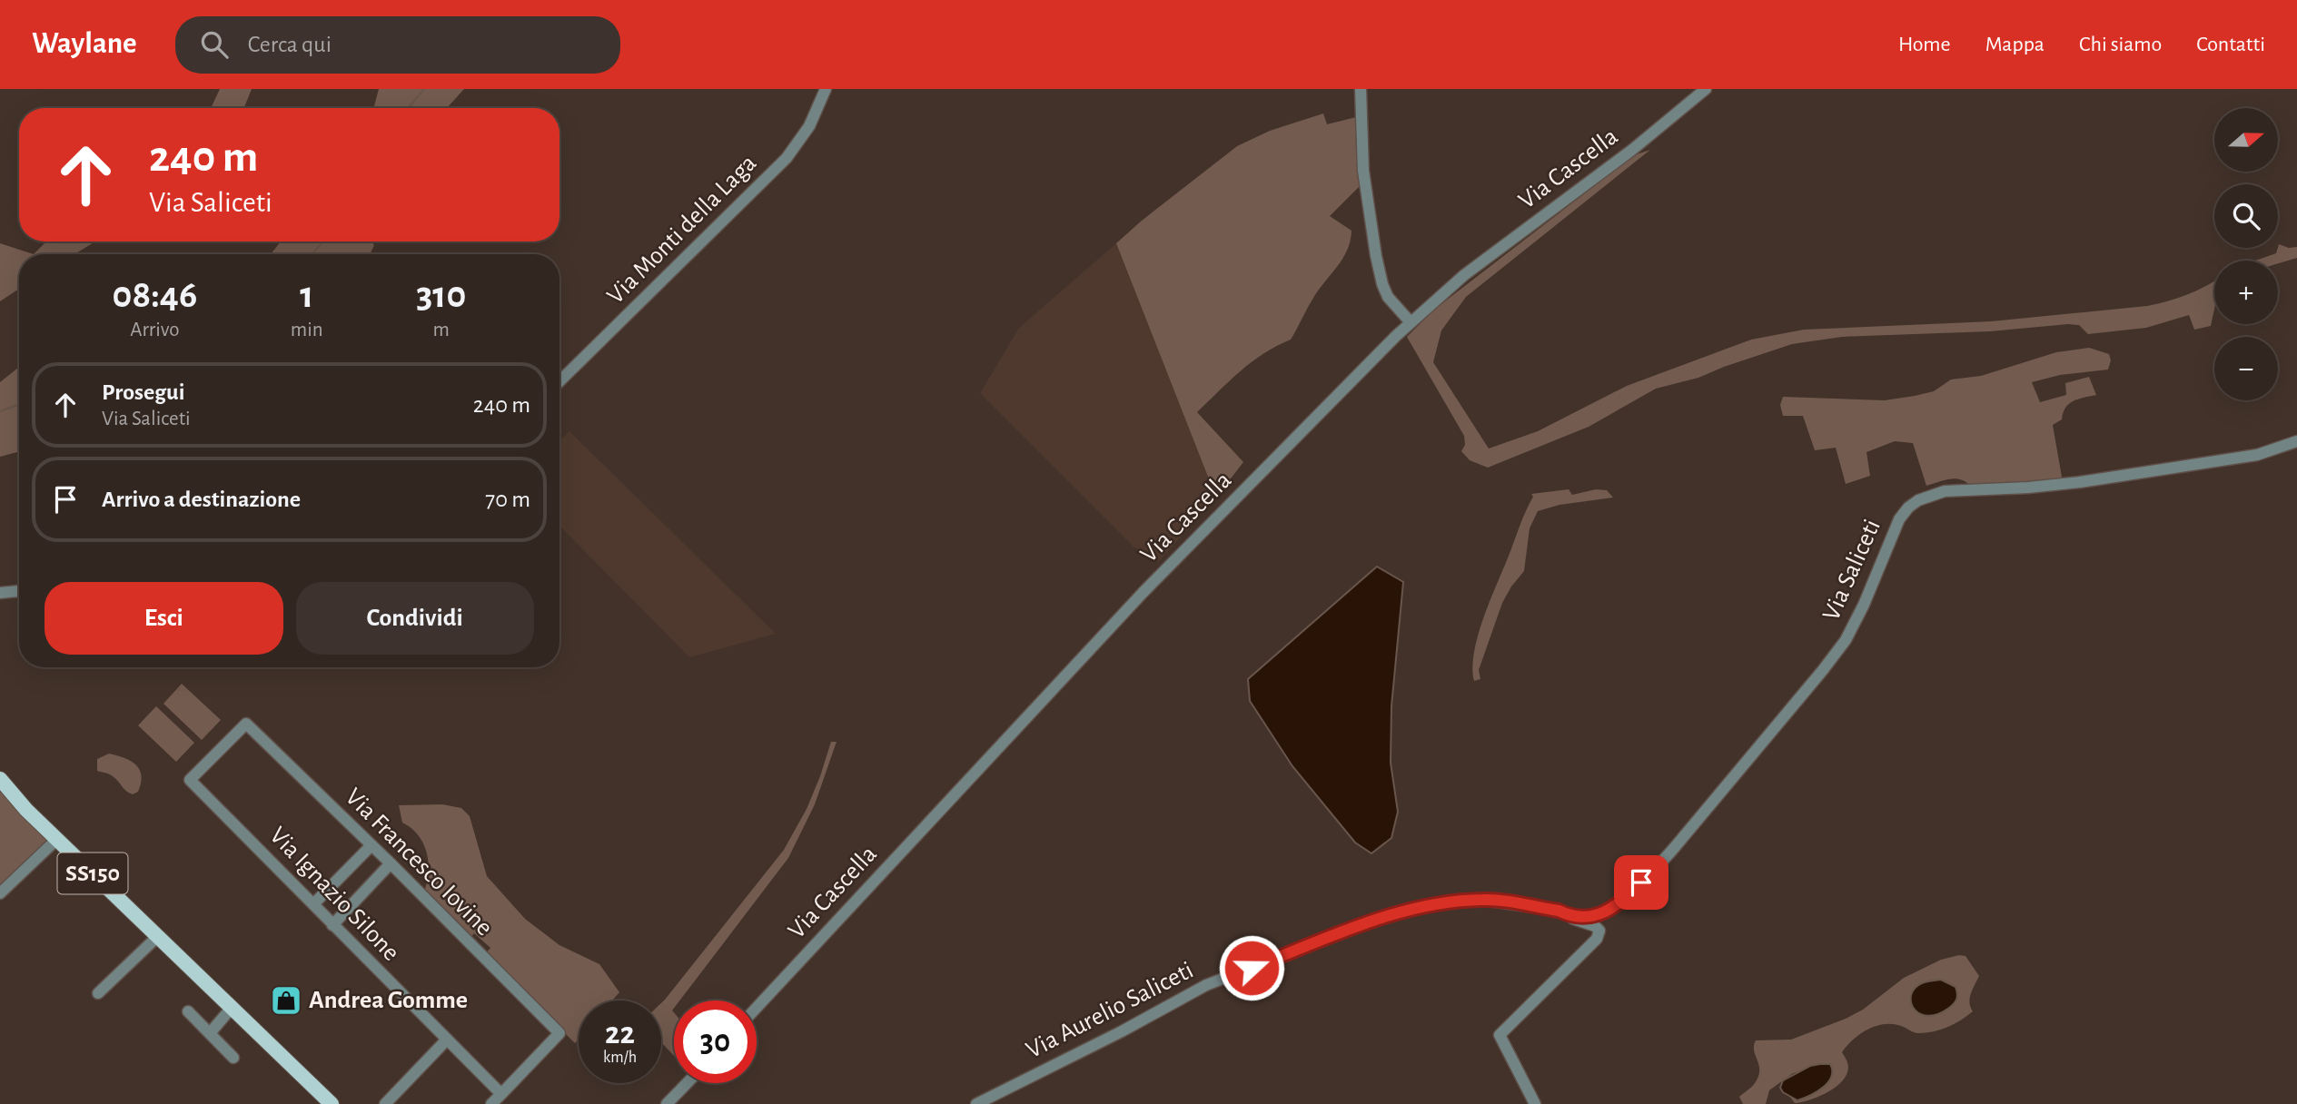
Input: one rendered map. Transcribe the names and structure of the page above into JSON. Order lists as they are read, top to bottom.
{
  "streets": {
    "main road": ["SS150"],
    "street": [
      "Via Cascella",
      "Via Monti della Laga",
      "Via Saliceti",
      "Via Francesco Iovine",
      "Via Ignazio Silone",
      "Via Aurelio Saliceti"
    ]
  },
  "crossings": [
    ["Via Saliceti", "Via Aurelio Saliceti"],
    ["Via Francesco Iovine", "Via Ignazio Silone"]
  ],
  "places": {
    "shop": ["Andrea Gomme"]
  },
  "north": "right",
  "page": {
    "header": "Waylane",
    "search": "Cerca qui",
    "nav": [
      "Home",
      "Mappa",
      "Chi siamo",
      "Contatti"
    ],
    "map_buttons": ["+", "−"],
    "turn": ["240 m", "Via Saliceti"],
    "eta": [
      "08:46",
      "Arrivo",
      "1",
      "min",
      "310",
      "m"
    ],
    "list": [
      {
        "name": "Prosegui",
        "note": "Via Saliceti",
        "value": "240 m"
      },
      {
        "name": "Arrivo a destinazione",
        "value": "70 m"
      }
    ],
    "buttons": ["Esci", "Condividi"],
    "speed": "22 km/h",
    "limit": "30"
  }
}
